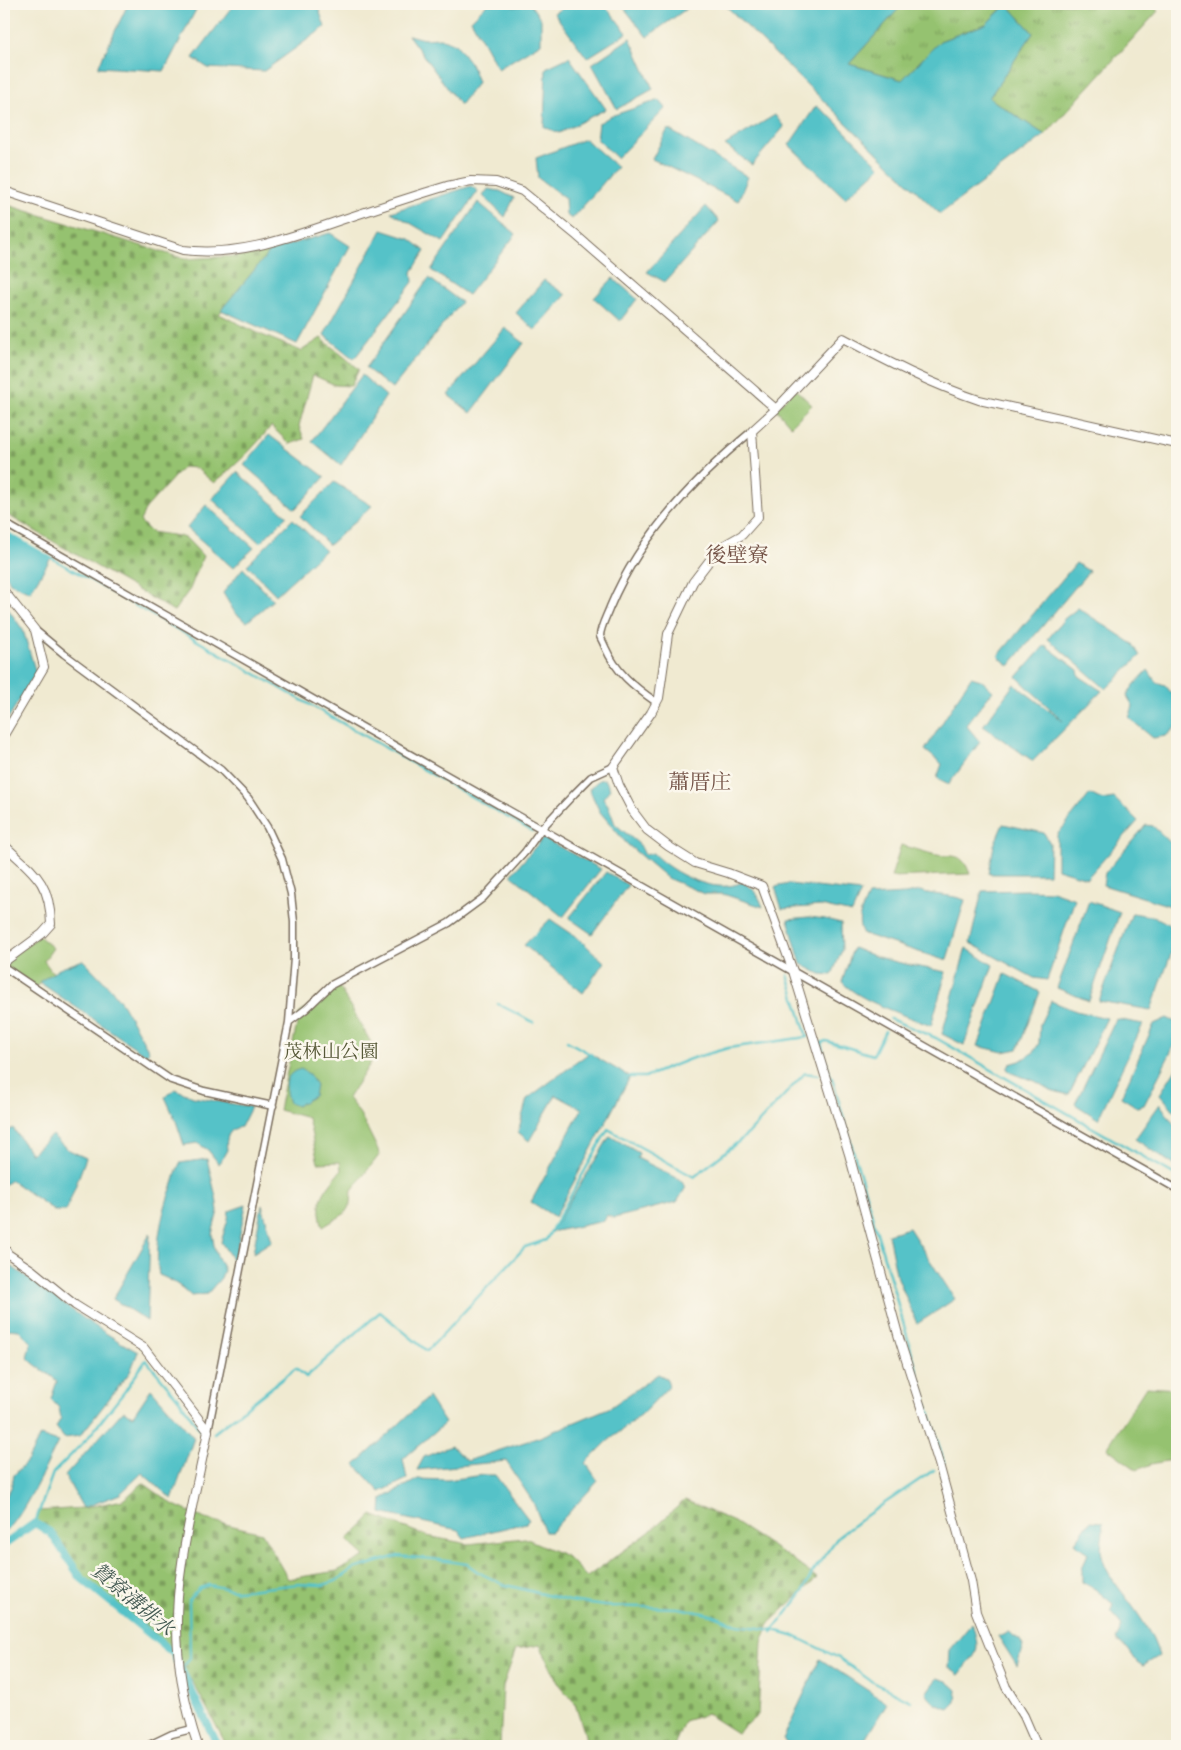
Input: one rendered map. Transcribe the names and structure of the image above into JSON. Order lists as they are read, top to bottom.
{
  "districts": ["後壁寮", "蕭厝庄"],
  "water": ["贊寮溝排水"],
  "parks": ["茂林山公園"]
}
